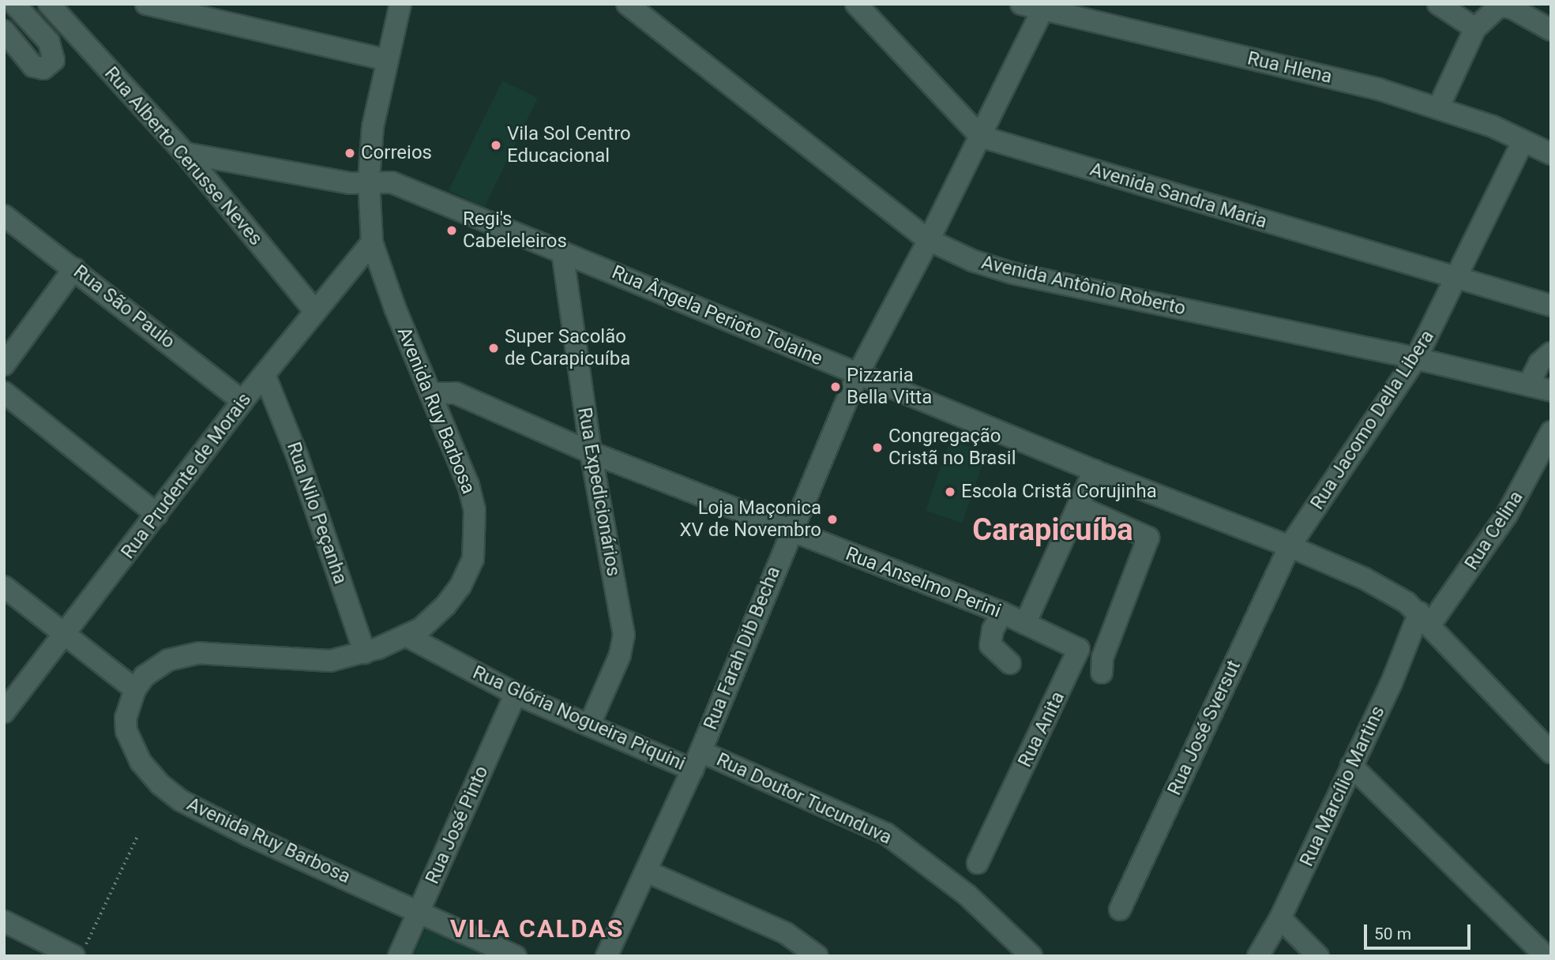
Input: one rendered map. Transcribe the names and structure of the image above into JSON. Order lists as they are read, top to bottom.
{
  "streets": {
    "street": [
      "Rua Hlena",
      "Rua Alberto Cerusse Neves",
      "Avenida Sandra Maria",
      "Avenida Antônio Roberto",
      "Rua São Paulo",
      "Rua Ângela Perioto Tolaine",
      "Avenida Ruy Barbosa",
      "Rua Jacomo Della Libera",
      "Rua Prudente de Morais",
      "Rua Expedicionários",
      "Rua Nilo Peçanha",
      "Rua Celina",
      "Rua Anselmo Perini",
      "Rua Farah Dib Becha",
      "Rua Glória Nogueira Piquini",
      "Rua José Sversut",
      "Rua Anita",
      "Rua Marcílio Martins",
      "Rua Doutor Tucunduva",
      "Rua José Pinto"
    ]
  },
  "crossings": [
    ["Rua Hlena", "Rua Jacomo Della Libera"],
    ["Rua Hlena", "Rua Farah Dib Becha"],
    ["Rua Alberto Cerusse Neves", "Rua Ângela Perioto Tolaine"],
    ["Rua Alberto Cerusse Neves", "Rua Prudente de Morais"],
    ["Avenida Sandra Maria", "Rua Jacomo Della Libera"],
    ["Avenida Sandra Maria", "Rua Farah Dib Becha"],
    ["Avenida Antônio Roberto", "Rua Jacomo Della Libera"],
    ["Avenida Antônio Roberto", "Rua Farah Dib Becha"],
    ["Rua São Paulo", "Rua Prudente de Morais"],
    ["Rua Ângela Perioto Tolaine", "Avenida Ruy Barbosa"],
    ["Rua Ângela Perioto Tolaine", "Rua Jacomo Della Libera"],
    ["Rua Ângela Perioto Tolaine", "Rua Expedicionários"],
    ["Rua Ângela Perioto Tolaine", "Rua Celina"],
    ["Rua Ângela Perioto Tolaine", "Rua Farah Dib Becha"],
    ["Rua Ângela Perioto Tolaine", "Rua José Sversut"],
    ["Rua Ângela Perioto Tolaine", "Rua Marcílio Martins"],
    ["Avenida Ruy Barbosa", "Rua Prudente de Morais"],
    ["Avenida Ruy Barbosa", "Rua Nilo Peçanha"],
    ["Avenida Ruy Barbosa", "Rua Anselmo Perini"],
    ["Avenida Ruy Barbosa", "Rua Glória Nogueira Piquini"],
    ["Avenida Ruy Barbosa", "Rua José Pinto"],
    ["Rua Jacomo Della Libera", "Rua José Sversut"],
    ["Rua Prudente de Morais", "Rua Nilo Peçanha"],
    ["Rua Expedicionários", "Rua Anselmo Perini"],
    ["Rua Expedicionários", "Rua Glória Nogueira Piquini"],
    ["Rua Celina", "Rua Marcílio Martins"],
    ["Rua Anselmo Perini", "Rua Farah Dib Becha"],
    ["Rua Anselmo Perini", "Rua Anita"],
    ["Rua Farah Dib Becha", "Rua Glória Nogueira Piquini"],
    ["Rua Farah Dib Becha", "Rua Doutor Tucunduva"],
    ["Rua Glória Nogueira Piquini", "Rua Doutor Tucunduva"],
    ["Rua Glória Nogueira Piquini", "Rua José Pinto"]
  ],
  "districts": ["Carapicuíba", "VILA CALDAS"],
  "places": [
    "Vila Sol Centro Educacional",
    "Correios",
    "Regi's Cabeleleiros",
    "Super Sacolão de Carapicuíba",
    "Pizzaria Bella Vitta",
    "Congregação Cristã no Brasil",
    "Escola Cristã Corujinha",
    "Loja Maçonica XV de Novembro"
  ],
  "scale_bar": "50 m"
}
